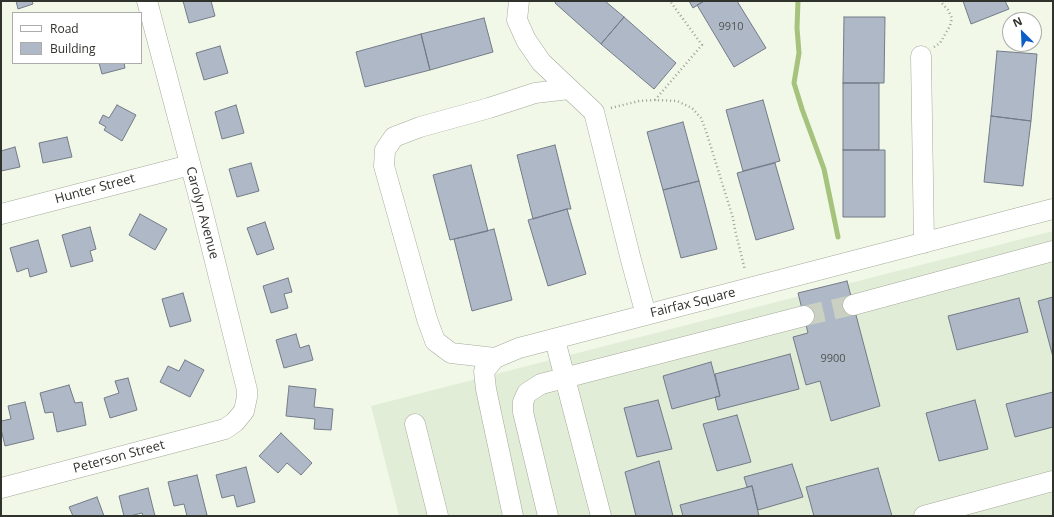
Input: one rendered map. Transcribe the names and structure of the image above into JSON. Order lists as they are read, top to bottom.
{
  "streets": {
    "street": [
      "Hunter Street",
      "Carolyn Avenue",
      "Fairfax Square",
      "Peterson Street"
    ]
  },
  "crossings": [
    ["Hunter Street", "Carolyn Avenue"],
    ["Carolyn Avenue", "Peterson Street"]
  ],
  "house_numbers": ["9910", "9900"],
  "legend": ["Road", "Building"],
  "north": "top left"
}
